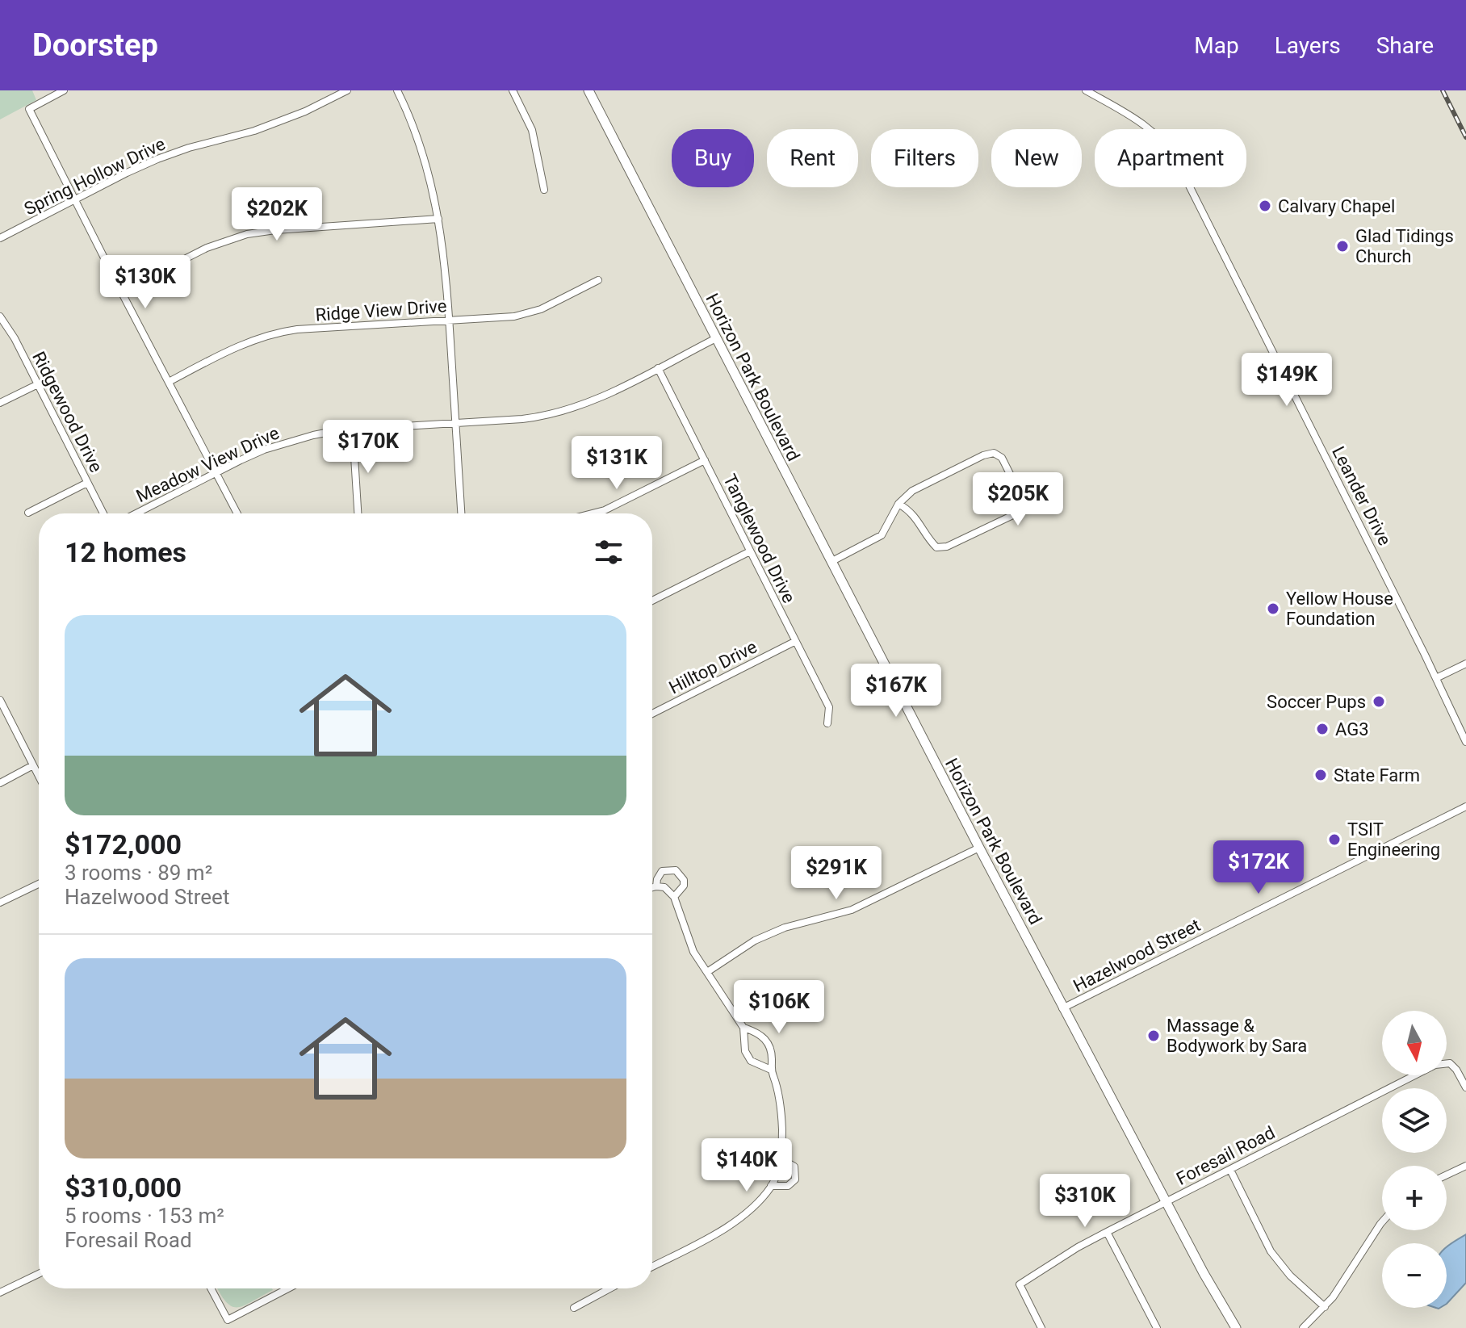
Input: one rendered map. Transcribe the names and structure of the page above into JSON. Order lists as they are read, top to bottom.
{
  "streets": {
    "street": [
      "Spring Hollow Drive",
      "Ridge View Drive",
      "Horizon Park Boulevard",
      "Ridgewood Drive",
      "Meadow View Drive",
      "Leander Drive",
      "Tanglewood Drive",
      "Hilltop Drive",
      "Hazelwood Street",
      "Foresail Road"
    ]
  },
  "crossings": [
    ["Horizon Park Boulevard", "Meadow View Drive"],
    ["Horizon Park Boulevard", "Hazelwood Street"],
    ["Horizon Park Boulevard", "Foresail Road"],
    ["Meadow View Drive", "Tanglewood Drive"],
    ["Tanglewood Drive", "Hilltop Drive"]
  ],
  "places": [
    "Calvary Chapel",
    "Glad Tidings Church",
    "Yellow House Foundation",
    "Soccer Pups",
    "AG3",
    "State Farm",
    "TSIT Engineering",
    "Massage & Bodywork by Sara"
  ],
  "north": "bottom",
  "page": {
    "header": "Doorstep",
    "nav": ["Map", "Layers", "Share"],
    "chip": [
      "Buy",
      "Rent",
      "Filters",
      "New",
      "Apartment"
    ],
    "price": [
      "$202K",
      "$130K",
      "$149K",
      "$170K",
      "$131K",
      "$205K",
      "$167K",
      "$172K",
      "$291K",
      "$106K",
      "$140K",
      "$310K"
    ],
    "heading": "12 homes",
    "list": [
      {
        "name": "$172,000",
        "note": "3 rooms · 89 m² · Hazelwood Street"
      },
      {
        "name": "$310,000",
        "note": "5 rooms · 153 m² · Foresail Road"
      }
    ],
    "map_buttons": ["+", "−"]
  }
}
